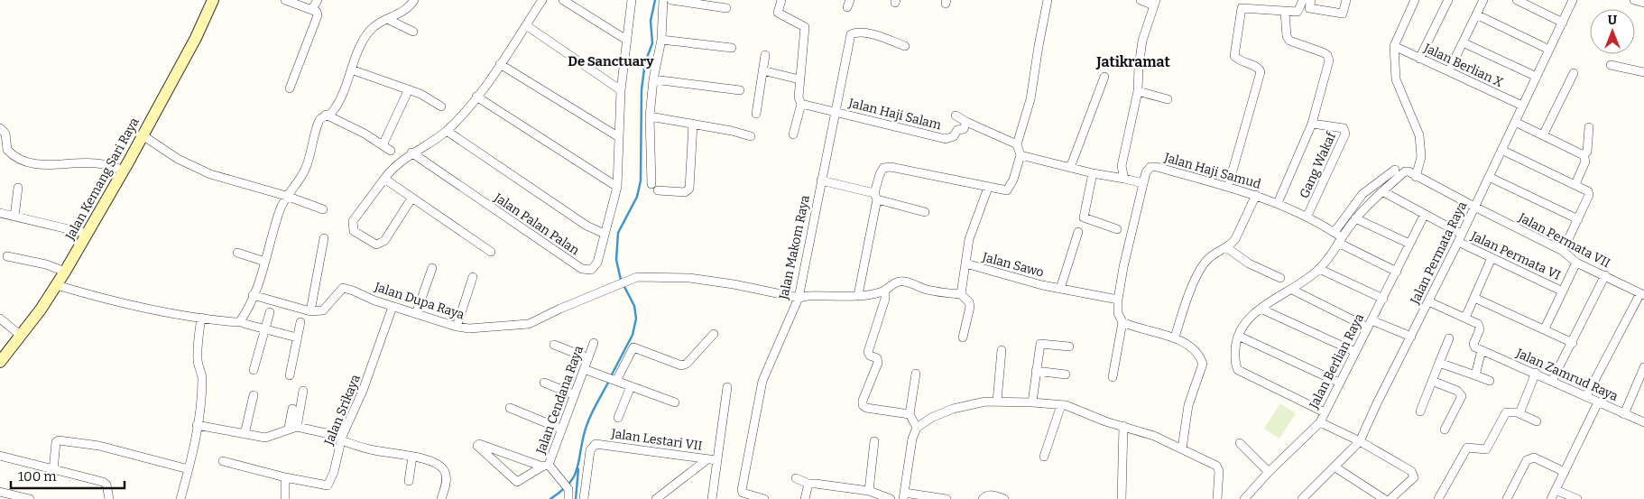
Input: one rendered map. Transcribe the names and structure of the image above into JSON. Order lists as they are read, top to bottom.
{
  "streets": {
    "main road": ["Jalan Kemang Sari Raya"],
    "street": [
      "Jalan Berlian X",
      "Jalan Haji Salam",
      "Gang Wakaf",
      "Jalan Haji Samud",
      "Jalan Palan Palan",
      "Jalan Permata VII",
      "Jalan Makom Raya",
      "Jalan Permata Raya",
      "Jalan Permata VI",
      "Jalan Sawo",
      "Jalan Dupa Raya",
      "Jalan Berlian Raya",
      "Jalan Zamrud Raya",
      "Jalan Cendana Raya",
      "Jalan Srikaya",
      "Jalan Lestari VII"
    ]
  },
  "crossings": [
    ["Jalan Berlian X", "Jalan Permata Raya"],
    ["Jalan Haji Salam", "Jalan Makom Raya"],
    ["Gang Wakaf", "Jalan Haji Samud"],
    ["Jalan Haji Samud", "Jalan Sawo"],
    ["Jalan Haji Samud", "Jalan Berlian Raya"],
    ["Jalan Permata VII", "Jalan Permata Raya"],
    ["Jalan Makom Raya", "Jalan Dupa Raya"],
    ["Jalan Permata Raya", "Jalan Permata VI"],
    ["Jalan Permata VI", "Jalan Berlian Raya"],
    ["Jalan Dupa Raya", "Jalan Srikaya"]
  ],
  "districts": ["De Sanctuary", "Jatikramat"],
  "scale_bar": "100 m",
  "north": "top"
}
